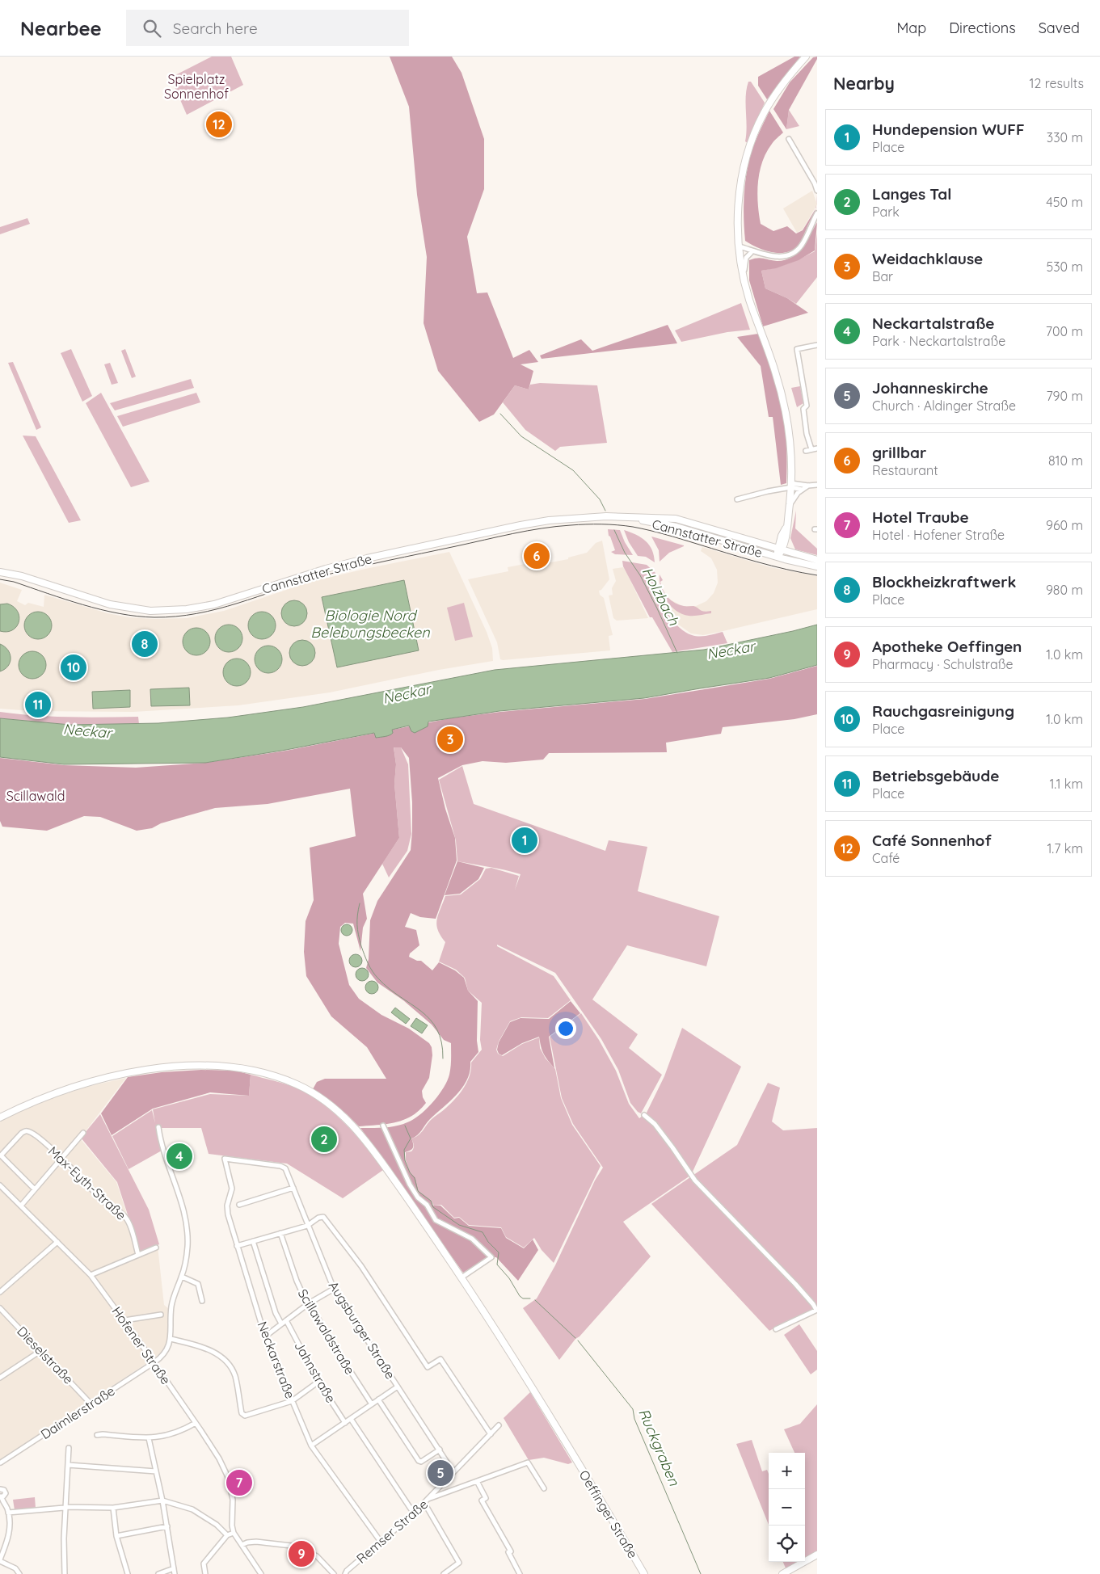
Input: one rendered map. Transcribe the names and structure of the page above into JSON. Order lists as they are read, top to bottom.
{
  "streets": {
    "main road": ["Cannstatter Straße", "Oeffinger Straße"],
    "street": [
      "Max-Eyth-Straße",
      "Augsburger Straße",
      "Scillawaldstraße",
      "Hofener Straße",
      "Dieselstraße",
      "Neckarstraße",
      "Jahnstraße",
      "Daimlerstraße",
      "Remser Straße"
    ]
  },
  "crossings": [
    ["Augsburger Straße", "Neckarstraße"],
    ["Hofener Straße", "Daimlerstraße"],
    ["Dieselstraße", "Daimlerstraße"],
    ["Neckarstraße", "Remser Straße"]
  ],
  "water": [
    "Holzbach",
    "Biologie Nord Belebungsbecken",
    "Neckar",
    "Ruckgraben"
  ],
  "parks": ["Spielplatz Sonnenhof", "Scillawald"],
  "page": {
    "header": "Nearbee",
    "search": "Search here",
    "nav": ["Map", "Directions", "Saved"],
    "heading": ["Nearby", "12 results"],
    "list": [
      {
        "mark": "1",
        "name": "Hundepension WUFF",
        "note": "Place",
        "value": "330 m"
      },
      {
        "mark": "2",
        "name": "Langes Tal",
        "note": "Park",
        "value": "450 m"
      },
      {
        "mark": "3",
        "name": "Weidachklause",
        "note": "Bar",
        "value": "530 m"
      },
      {
        "mark": "4",
        "name": "Neckartalstraße",
        "note": "Park · Neckartalstraße",
        "value": "700 m"
      },
      {
        "mark": "5",
        "name": "Johanneskirche",
        "note": "Church · Aldinger Straße",
        "value": "790 m"
      },
      {
        "mark": "6",
        "name": "grillbar",
        "note": "Restaurant",
        "value": "810 m"
      },
      {
        "mark": "7",
        "name": "Hotel Traube",
        "note": "Hotel · Hofener Straße",
        "value": "960 m"
      },
      {
        "mark": "8",
        "name": "Blockheizkraftwerk",
        "note": "Place",
        "value": "980 m"
      },
      {
        "mark": "9",
        "name": "Apotheke Oeffingen",
        "note": "Pharmacy · Schulstraße",
        "value": "1.0 km"
      },
      {
        "mark": "10",
        "name": "Rauchgasreinigung",
        "note": "Place",
        "value": "1.0 km"
      },
      {
        "mark": "11",
        "name": "Betriebsgebäude",
        "note": "Place",
        "value": "1.1 km"
      },
      {
        "mark": "12",
        "name": "Café Sonnenhof",
        "note": "Café",
        "value": "1.7 km"
      }
    ],
    "pins": [
      "12",
      "6",
      "8",
      "10",
      "11",
      "3",
      "1",
      "2",
      "4",
      "5",
      "7",
      "9"
    ],
    "map_buttons": ["+", "−"]
  }
}
